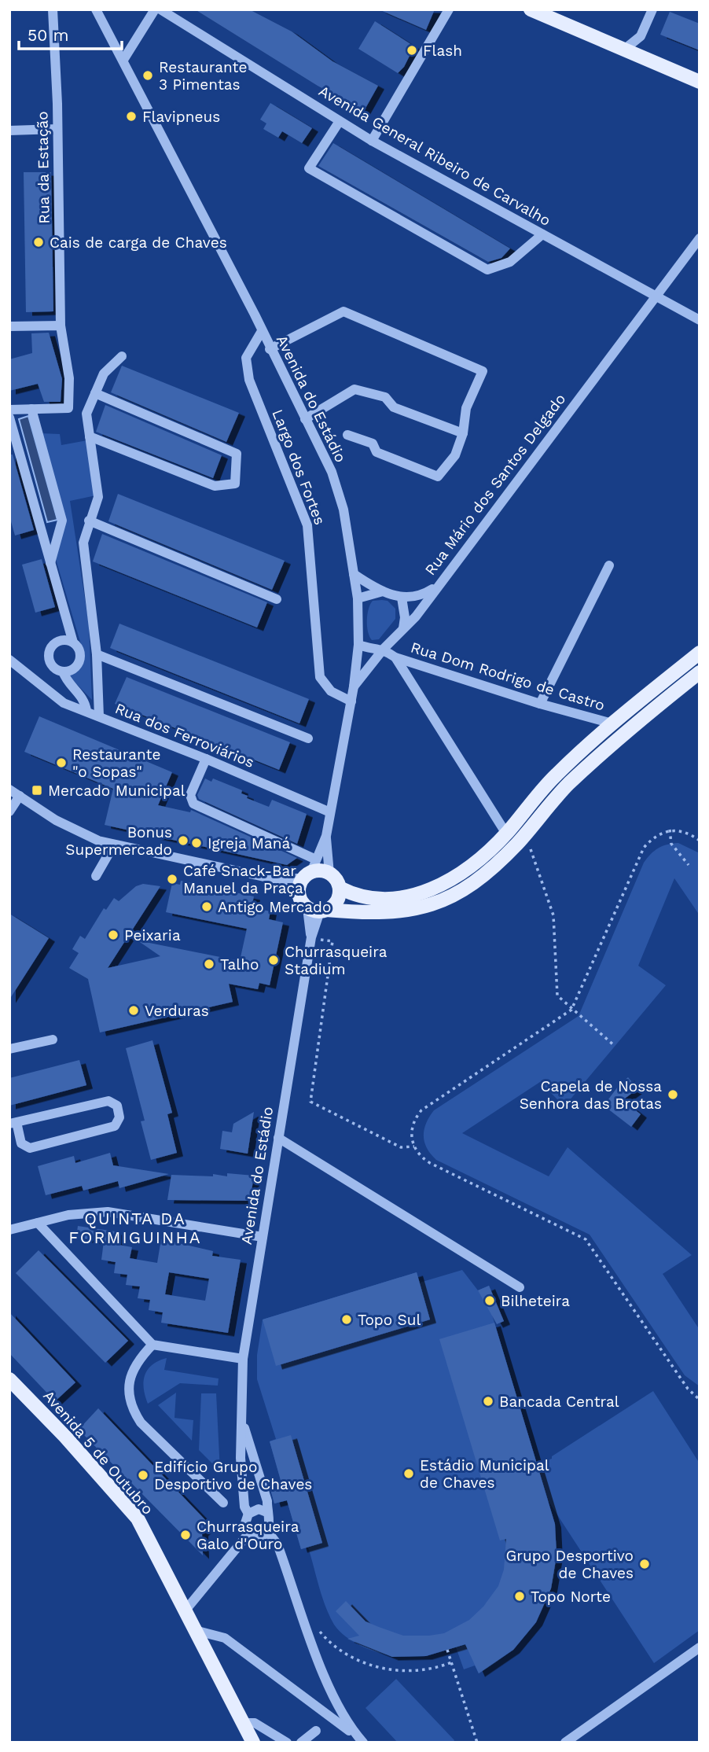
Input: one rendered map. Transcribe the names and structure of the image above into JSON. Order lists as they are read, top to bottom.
{
  "streets": {
    "main road": ["Avenida 5 de Outubro"],
    "street": [
      "Avenida General Ribeiro de Carvalho",
      "Rua da Estação",
      "Avenida do Estádio",
      "Largo dos Fortes",
      "Rua Mário dos Santos Delgado",
      "Rua Dom Rodrigo de Castro",
      "Rua dos Ferroviários"
    ]
  },
  "crossings": [
    ["Avenida General Ribeiro de Carvalho", "Rua Mário dos Santos Delgado"],
    ["Avenida do Estádio", "Largo dos Fortes"],
    ["Avenida do Estádio", "Rua Mário dos Santos Delgado"],
    ["Avenida do Estádio", "Rua dos Ferroviários"]
  ],
  "districts": ["QUINTA DA FORMIGUINHA"],
  "places": {
    "other": [
      "Flash",
      "Restaurante 3 Pimentas",
      "Flavipneus",
      "Cais de carga de Chaves",
      "Restaurante \"o Sopas\"",
      "Bonus Supermercado",
      "Igreja Maná",
      "Café Snack-Bar Manuel da Praça",
      "Antigo Mercado",
      "Peixaria",
      "Churrasqueira Stadium",
      "Talho",
      "Verduras",
      "Capela de Nossa Senhora das Brotas",
      "Bilheteira",
      "Topo Sul",
      "Bancada Central",
      "Estádio Municipal de Chaves",
      "Edifício Grupo Desportivo de Chaves",
      "Churrasqueira Galo d'Ouro",
      "Grupo Desportivo de Chaves",
      "Topo Norte"
    ],
    "transit": ["Mercado Municipal"]
  },
  "scale_bar": "50 m"
}
